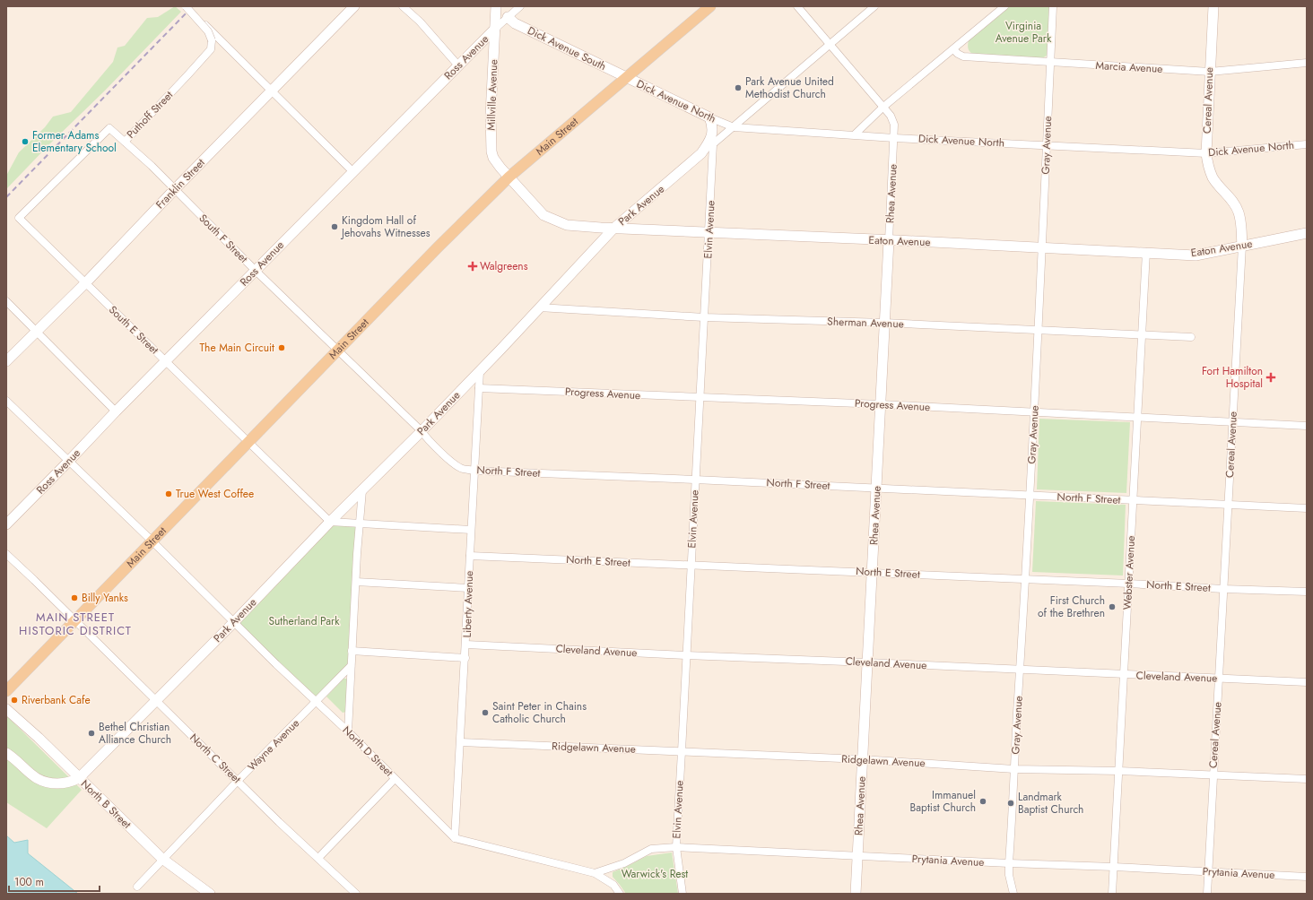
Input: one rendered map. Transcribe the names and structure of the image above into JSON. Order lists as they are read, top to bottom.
{
  "streets": {
    "main road": [
      "Dick Avenue South",
      "Ross Avenue",
      "Millville Avenue",
      "Cereal Avenue",
      "Dick Avenue North",
      "Main Street",
      "Franklin Street",
      "Rhea Avenue",
      "Park Avenue",
      "Eaton Avenue",
      "North B Street"
    ],
    "street": [
      "Marcia Avenue",
      "Puthoff Street",
      "Gray Avenue",
      "Elvin Avenue",
      "South F Street",
      "Sherman Avenue",
      "South E Street",
      "Progress Avenue",
      "North F Street",
      "North E Street",
      "Webster Avenue",
      "Liberty Avenue",
      "Cleveland Avenue",
      "Wayne Avenue",
      "Ridgelawn Avenue",
      "North D Street",
      "North C Street",
      "Prytania Avenue"
    ]
  },
  "crossings": [
    ["Dick Avenue South", "Ross Avenue"],
    ["Dick Avenue South", "Dick Avenue North"],
    ["Dick Avenue South", "Main Street"],
    ["Ross Avenue", "Millville Avenue"],
    ["Ross Avenue", "South F Street"],
    ["Ross Avenue", "South E Street"],
    ["Ross Avenue", "North D Street"],
    ["Marcia Avenue", "Cereal Avenue"],
    ["Marcia Avenue", "Gray Avenue"],
    ["Millville Avenue", "Main Street"],
    ["Millville Avenue", "Eaton Avenue"],
    ["Cereal Avenue", "Dick Avenue North"],
    ["Cereal Avenue", "Eaton Avenue"],
    ["Cereal Avenue", "Progress Avenue"],
    ["Cereal Avenue", "North F Street"],
    ["Cereal Avenue", "North E Street"],
    ["Cereal Avenue", "Cleveland Avenue"],
    ["Cereal Avenue", "Ridgelawn Avenue"],
    ["Cereal Avenue", "Prytania Avenue"],
    ["Dick Avenue North", "Main Street"],
    ["Dick Avenue North", "Gray Avenue"],
    ["Dick Avenue North", "Rhea Avenue"],
    ["Dick Avenue North", "Park Avenue"],
    ["Puthoff Street", "South F Street"],
    ["Puthoff Street", "South E Street"],
    ["Main Street", "South F Street"],
    ["Main Street", "Eaton Avenue"],
    ["Main Street", "South E Street"],
    ["Main Street", "North F Street"],
    ["Main Street", "North D Street"],
    ["Main Street", "North C Street"],
    ["Gray Avenue", "Eaton Avenue"],
    ["Gray Avenue", "Sherman Avenue"],
    ["Gray Avenue", "Progress Avenue"],
    ["Gray Avenue", "North F Street"],
    ["Gray Avenue", "North E Street"],
    ["Gray Avenue", "Cleveland Avenue"],
    ["Gray Avenue", "Ridgelawn Avenue"],
    ["Gray Avenue", "Prytania Avenue"],
    ["Franklin Street", "South F Street"],
    ["Franklin Street", "South E Street"],
    ["Rhea Avenue", "Park Avenue"],
    ["Rhea Avenue", "Eaton Avenue"],
    ["Rhea Avenue", "Sherman Avenue"],
    ["Rhea Avenue", "Progress Avenue"],
    ["Rhea Avenue", "North F Street"],
    ["Rhea Avenue", "North E Street"],
    ["Rhea Avenue", "Cleveland Avenue"],
    ["Rhea Avenue", "Ridgelawn Avenue"],
    ["Rhea Avenue", "Prytania Avenue"],
    ["Park Avenue", "Elvin Avenue"],
    ["Park Avenue", "Eaton Avenue"],
    ["Park Avenue", "Sherman Avenue"],
    ["Park Avenue", "North F Street"],
    ["Park Avenue", "Liberty Avenue"],
    ["Park Avenue", "North D Street"],
    ["Park Avenue", "North C Street"],
    ["Park Avenue", "North B Street"],
    ["Elvin Avenue", "Eaton Avenue"],
    ["Elvin Avenue", "Sherman Avenue"],
    ["Elvin Avenue", "Progress Avenue"],
    ["Elvin Avenue", "North F Street"],
    ["Elvin Avenue", "North E Street"],
    ["Elvin Avenue", "Cleveland Avenue"],
    ["Elvin Avenue", "Ridgelawn Avenue"],
    ["Elvin Avenue", "Prytania Avenue"],
    ["South F Street", "North F Street"],
    ["Eaton Avenue", "Webster Avenue"],
    ["Sherman Avenue", "Webster Avenue"],
    ["Progress Avenue", "Webster Avenue"],
    ["Progress Avenue", "Liberty Avenue"],
    ["North F Street", "Webster Avenue"],
    ["North F Street", "Liberty Avenue"],
    ["North E Street", "Webster Avenue"],
    ["North E Street", "Liberty Avenue"],
    ["Webster Avenue", "Cleveland Avenue"],
    ["Webster Avenue", "Ridgelawn Avenue"],
    ["Webster Avenue", "Prytania Avenue"],
    ["Liberty Avenue", "Cleveland Avenue"],
    ["Liberty Avenue", "Ridgelawn Avenue"],
    ["Liberty Avenue", "North D Street"],
    ["Wayne Avenue", "North D Street"],
    ["Wayne Avenue", "North C Street"],
    ["Wayne Avenue", "North B Street"]
  ],
  "districts": ["MAIN STREET HISTORIC DISTRICT"],
  "parks": ["Virginia Avenue Park", "Sutherland Park", "Warwick's Rest"],
  "places": {
    "other": [
      "Park Avenue United Methodist Church",
      "Former Adams Elementary School",
      "Kingdom Hall of Jehovahs Witnesses",
      "The Main Circuit",
      "True West Coffee",
      "Billy Yanks",
      "First Church of the Brethren",
      "Riverbank Cafe",
      "Saint Peter in Chains Catholic Church",
      "Bethel Christian Alliance Church",
      "Immanuel Baptist Church",
      "Landmark Baptist Church"
    ],
    "health": ["Walgreens", "Fort Hamilton Hospital"]
  },
  "scale_bar": "100 m"
}
